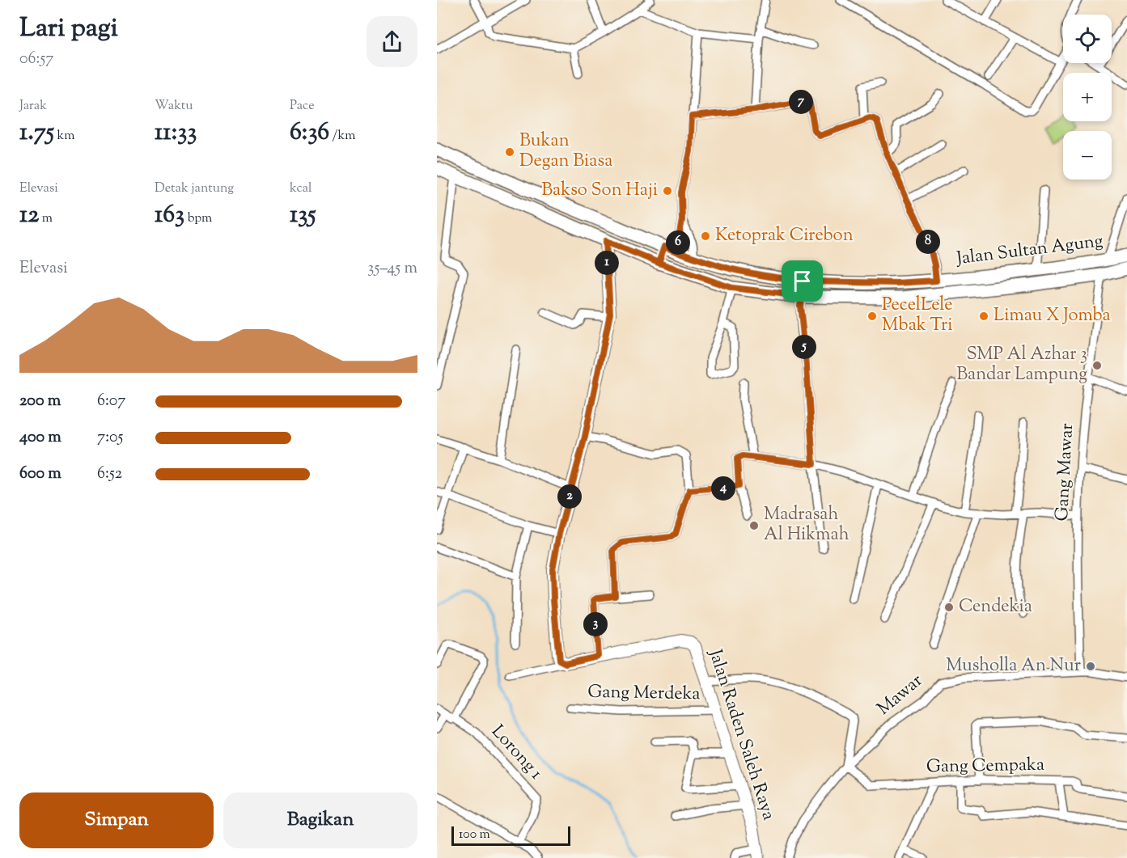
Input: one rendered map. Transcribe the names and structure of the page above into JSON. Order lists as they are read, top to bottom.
{
  "streets": {
    "main road": ["Jalan Sultan Agung"],
    "street": [
      "Gang Mawar",
      "Gang Merdeka",
      "Mawar",
      "Jalan Raden Saleh Raya",
      "Lorong 1",
      "Gang Cempaka"
    ]
  },
  "crossings": [
    ["Jalan Sultan Agung", "Gang Mawar"],
    ["Gang Mawar", "Mawar"],
    ["Gang Merdeka", "Jalan Raden Saleh Raya"],
    ["Mawar", "Gang Cempaka"]
  ],
  "places": [
    "Bukan Degan Biasa",
    "Bakso Son Haji",
    "Ketoprak Cirebon",
    "PecelLele Mbak Tri",
    "Limau X Jomba",
    "SMP Al Azhar 3 Bandar Lampung",
    "Madrasah Al Hikmah",
    "Cendekia",
    "Musholla An Nur"
  ],
  "scale_bar": "100 m",
  "page": {
    "heading": ["Lari pagi", "06:57"],
    "map_buttons": ["+", "−"],
    "stats": [
      ["Jarak", "1.75 km"],
      ["Waktu", "11:33"],
      ["Pace", "6:36 /km"],
      ["Elevasi", "12 m"],
      ["Detak jantung", "163 bpm"],
      ["kcal", "135"]
    ],
    "pins": [
      "7",
      "8",
      "6",
      "1",
      "5",
      "4",
      "2",
      "3"
    ],
    "chart": ["Elevasi", "35–45 m"],
    "list": [
      {
        "name": "200 m",
        "note": "6:07"
      },
      {
        "name": "400 m",
        "note": "7:05"
      },
      {
        "name": "600 m",
        "note": "6:52"
      }
    ],
    "buttons": ["Simpan", "Bagikan"],
    "scale": "100 m"
  }
}
